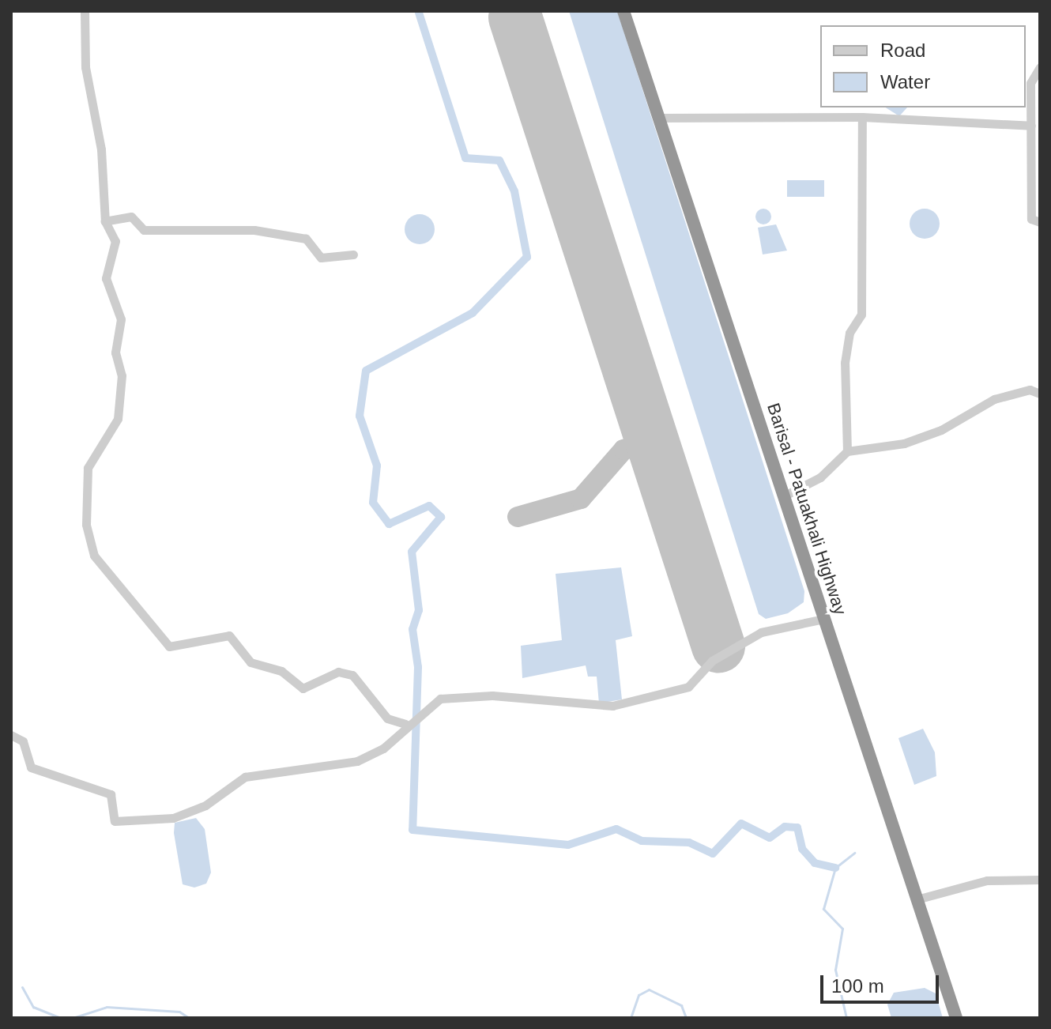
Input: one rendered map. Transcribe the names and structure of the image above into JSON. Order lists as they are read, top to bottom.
{
  "streets": {
    "highway": ["Barisal - Patuakhali Highway"]
  },
  "legend": ["Road", "Water"],
  "scale_bar": "100 m"
}
